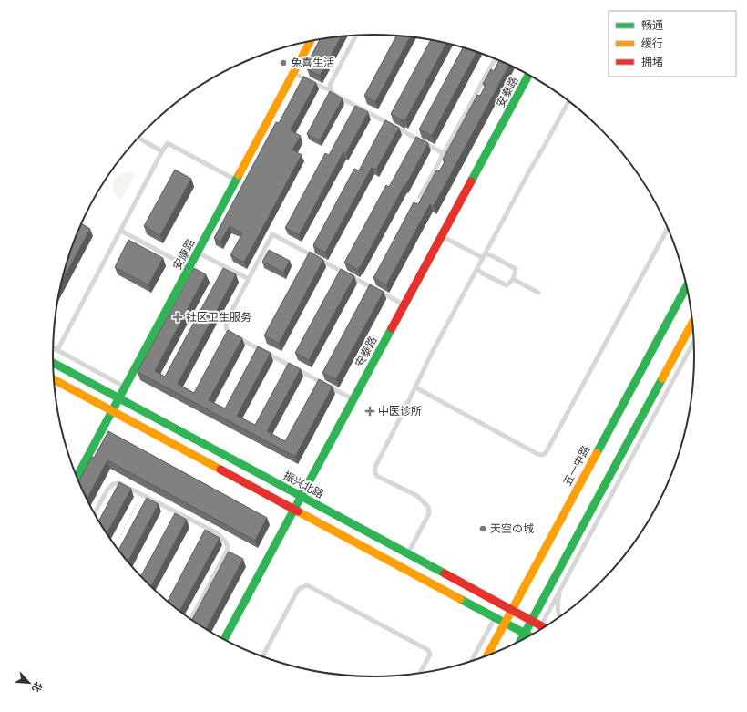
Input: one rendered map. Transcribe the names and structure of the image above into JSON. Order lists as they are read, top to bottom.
{
  "streets": {
    "street": [
      "安泰路",
      "安康路",
      "五一中路",
      "振兴北路"
    ]
  },
  "crossings": [
    ["安泰路", "振兴北路"],
    ["安康路", "振兴北路"],
    ["五一中路", "振兴北路"]
  ],
  "places": {
    "other": ["兔喜生活", "天空の城"],
    "health": ["社区卫生服务", "中医诊所"]
  },
  "legend": ["畅通", "缓行", "拥堵"],
  "north": "bottom right"
}
